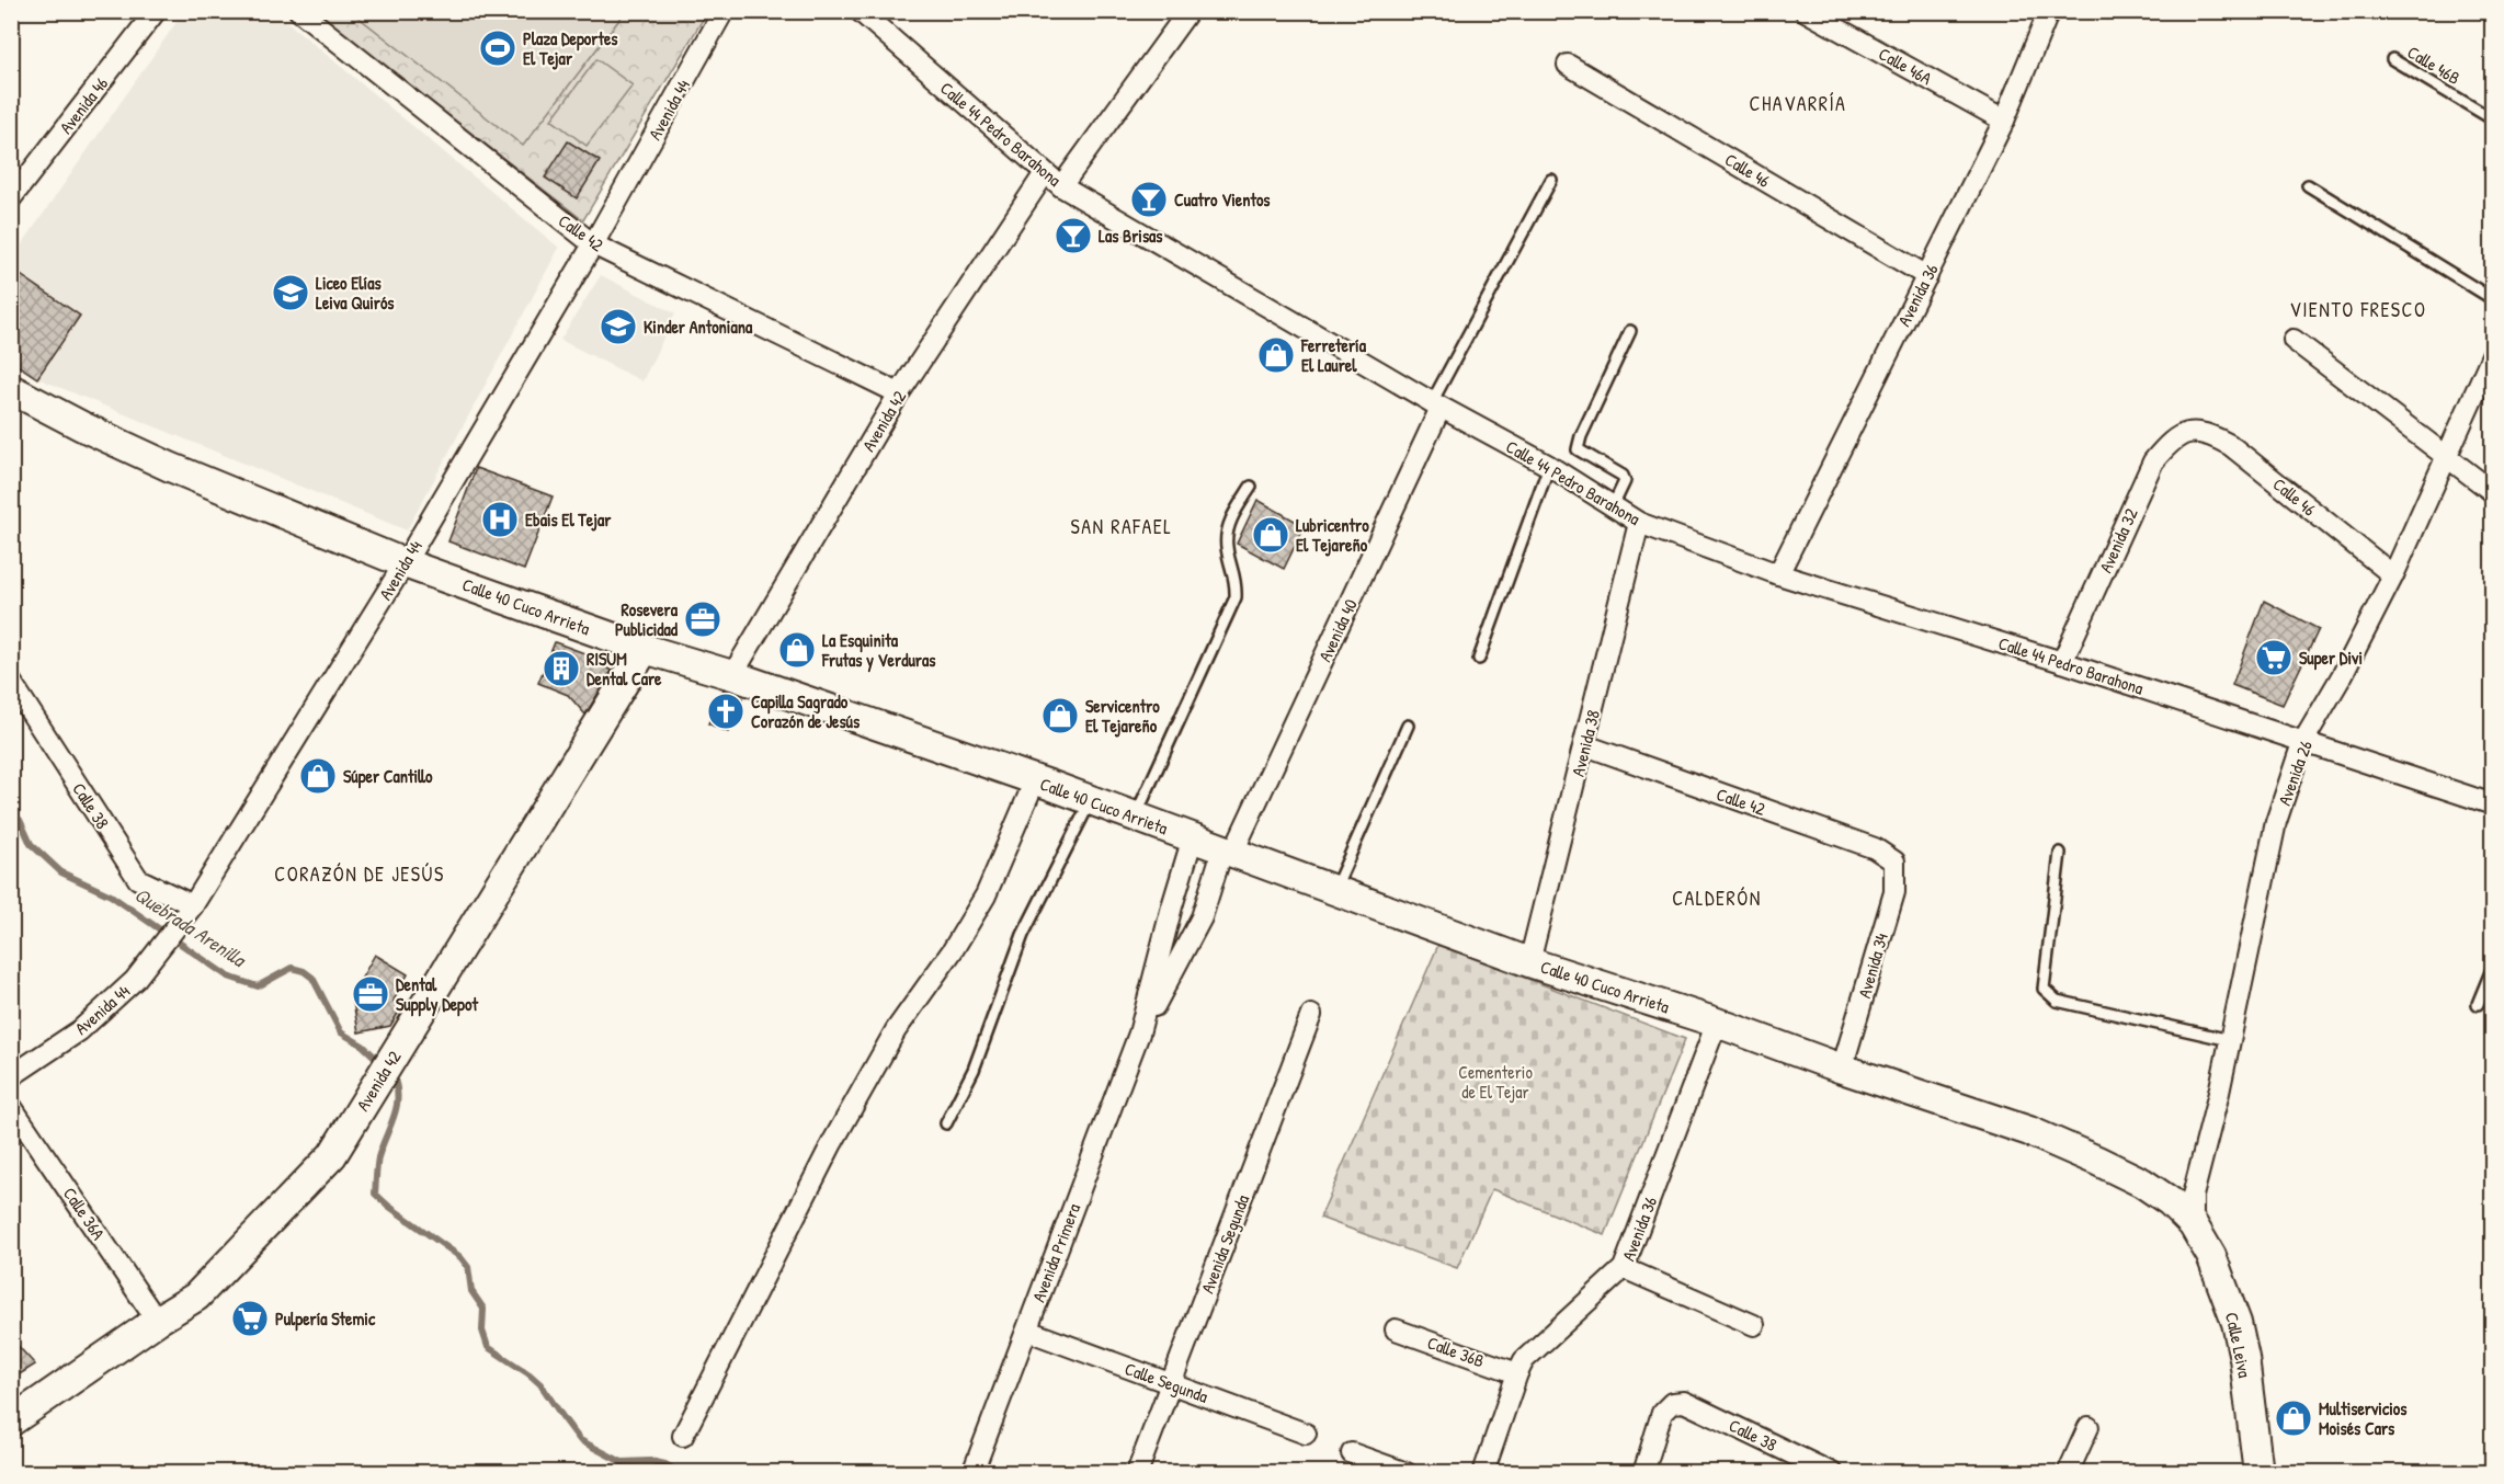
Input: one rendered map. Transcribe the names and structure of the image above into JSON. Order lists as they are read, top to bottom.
{
  "streets": {
    "main road": ["Avenida 42", "Calle 40 Cuco Arrieta", "Calle Leiva"],
    "street": [
      "Calle 46A",
      "Avenida 46",
      "Avenida 44",
      "Calle 44 Pedro Barahona",
      "Calle 46",
      "Calle 42",
      "Avenida 36",
      "Avenida 32",
      "Avenida 40",
      "Avenida 38",
      "Avenida 26",
      "Calle 38",
      "Avenida 34",
      "Calle 36A",
      "Avenida Segunda",
      "Avenida Primera",
      "Calle 36B",
      "Calle Segunda"
    ],
    "lane": ["Calle 46B"]
  },
  "crossings": [
    ["Calle 46A", "Avenida 36"],
    ["Avenida 44", "Calle 42"],
    ["Avenida 44", "Calle 40 Cuco Arrieta"],
    ["Avenida 44", "Calle 38"],
    ["Calle 44 Pedro Barahona", "Avenida 36"],
    ["Calle 44 Pedro Barahona", "Avenida 42"],
    ["Calle 44 Pedro Barahona", "Avenida 32"],
    ["Calle 44 Pedro Barahona", "Avenida 40"],
    ["Calle 44 Pedro Barahona", "Avenida 38"],
    ["Calle 44 Pedro Barahona", "Avenida 26"],
    ["Calle 46", "Avenida 36"],
    ["Calle 46", "Avenida 32"],
    ["Calle 46", "Avenida 26"],
    ["Calle 42", "Avenida 42"],
    ["Calle 42", "Avenida 38"],
    ["Calle 42", "Avenida 34"],
    ["Avenida 36", "Calle 40 Cuco Arrieta"],
    ["Avenida 36", "Calle 36B"],
    ["Avenida 42", "Calle 40 Cuco Arrieta"],
    ["Avenida 42", "Calle 36A"],
    ["Calle 40 Cuco Arrieta", "Avenida 40"],
    ["Calle 40 Cuco Arrieta", "Avenida 38"],
    ["Calle 40 Cuco Arrieta", "Avenida 26"],
    ["Calle 40 Cuco Arrieta", "Avenida 34"],
    ["Calle 40 Cuco Arrieta", "Avenida Primera"],
    ["Calle 40 Cuco Arrieta", "Calle Leiva"],
    ["Avenida 40", "Avenida Primera"],
    ["Avenida 26", "Calle Leiva"],
    ["Avenida Segunda", "Calle Segunda"],
    ["Avenida Primera", "Calle Segunda"]
  ],
  "districts": [
    "CHAVARRÍA",
    "VIENTO FRESCO",
    "SAN RAFAEL",
    "CORAZÓN DE JESÚS",
    "CALDERÓN"
  ],
  "water": ["Quebrada Arenilla"],
  "parks": ["Cementerio de El Tejar"],
  "places": {
    "sports": ["Plaza Deportes El Tejar"],
    "bar": ["Cuatro Vientos", "Las Brisas"],
    "school or university": ["Liceo Elías Leiva Quirós", "Kinder Antoniana"],
    "shop": [
      "Ferretería El Laurel",
      "Lubricentro El Tejareño",
      "La Esquinita Frutas y Verduras",
      "Servicentro El Tejareño",
      "Súper Cantillo",
      "Multiservicios Moisés Cars"
    ],
    "hospital": ["Ebais El Tejar"],
    "office": ["Rosevera Publicidad", "Dental Supply Depot"],
    "supermarket": ["Super Divi", "Pulpería Stemic"],
    "building": ["RISUM Dental Care"],
    "church": ["Capilla Sagrado Corazón de Jesús"]
  }
}
